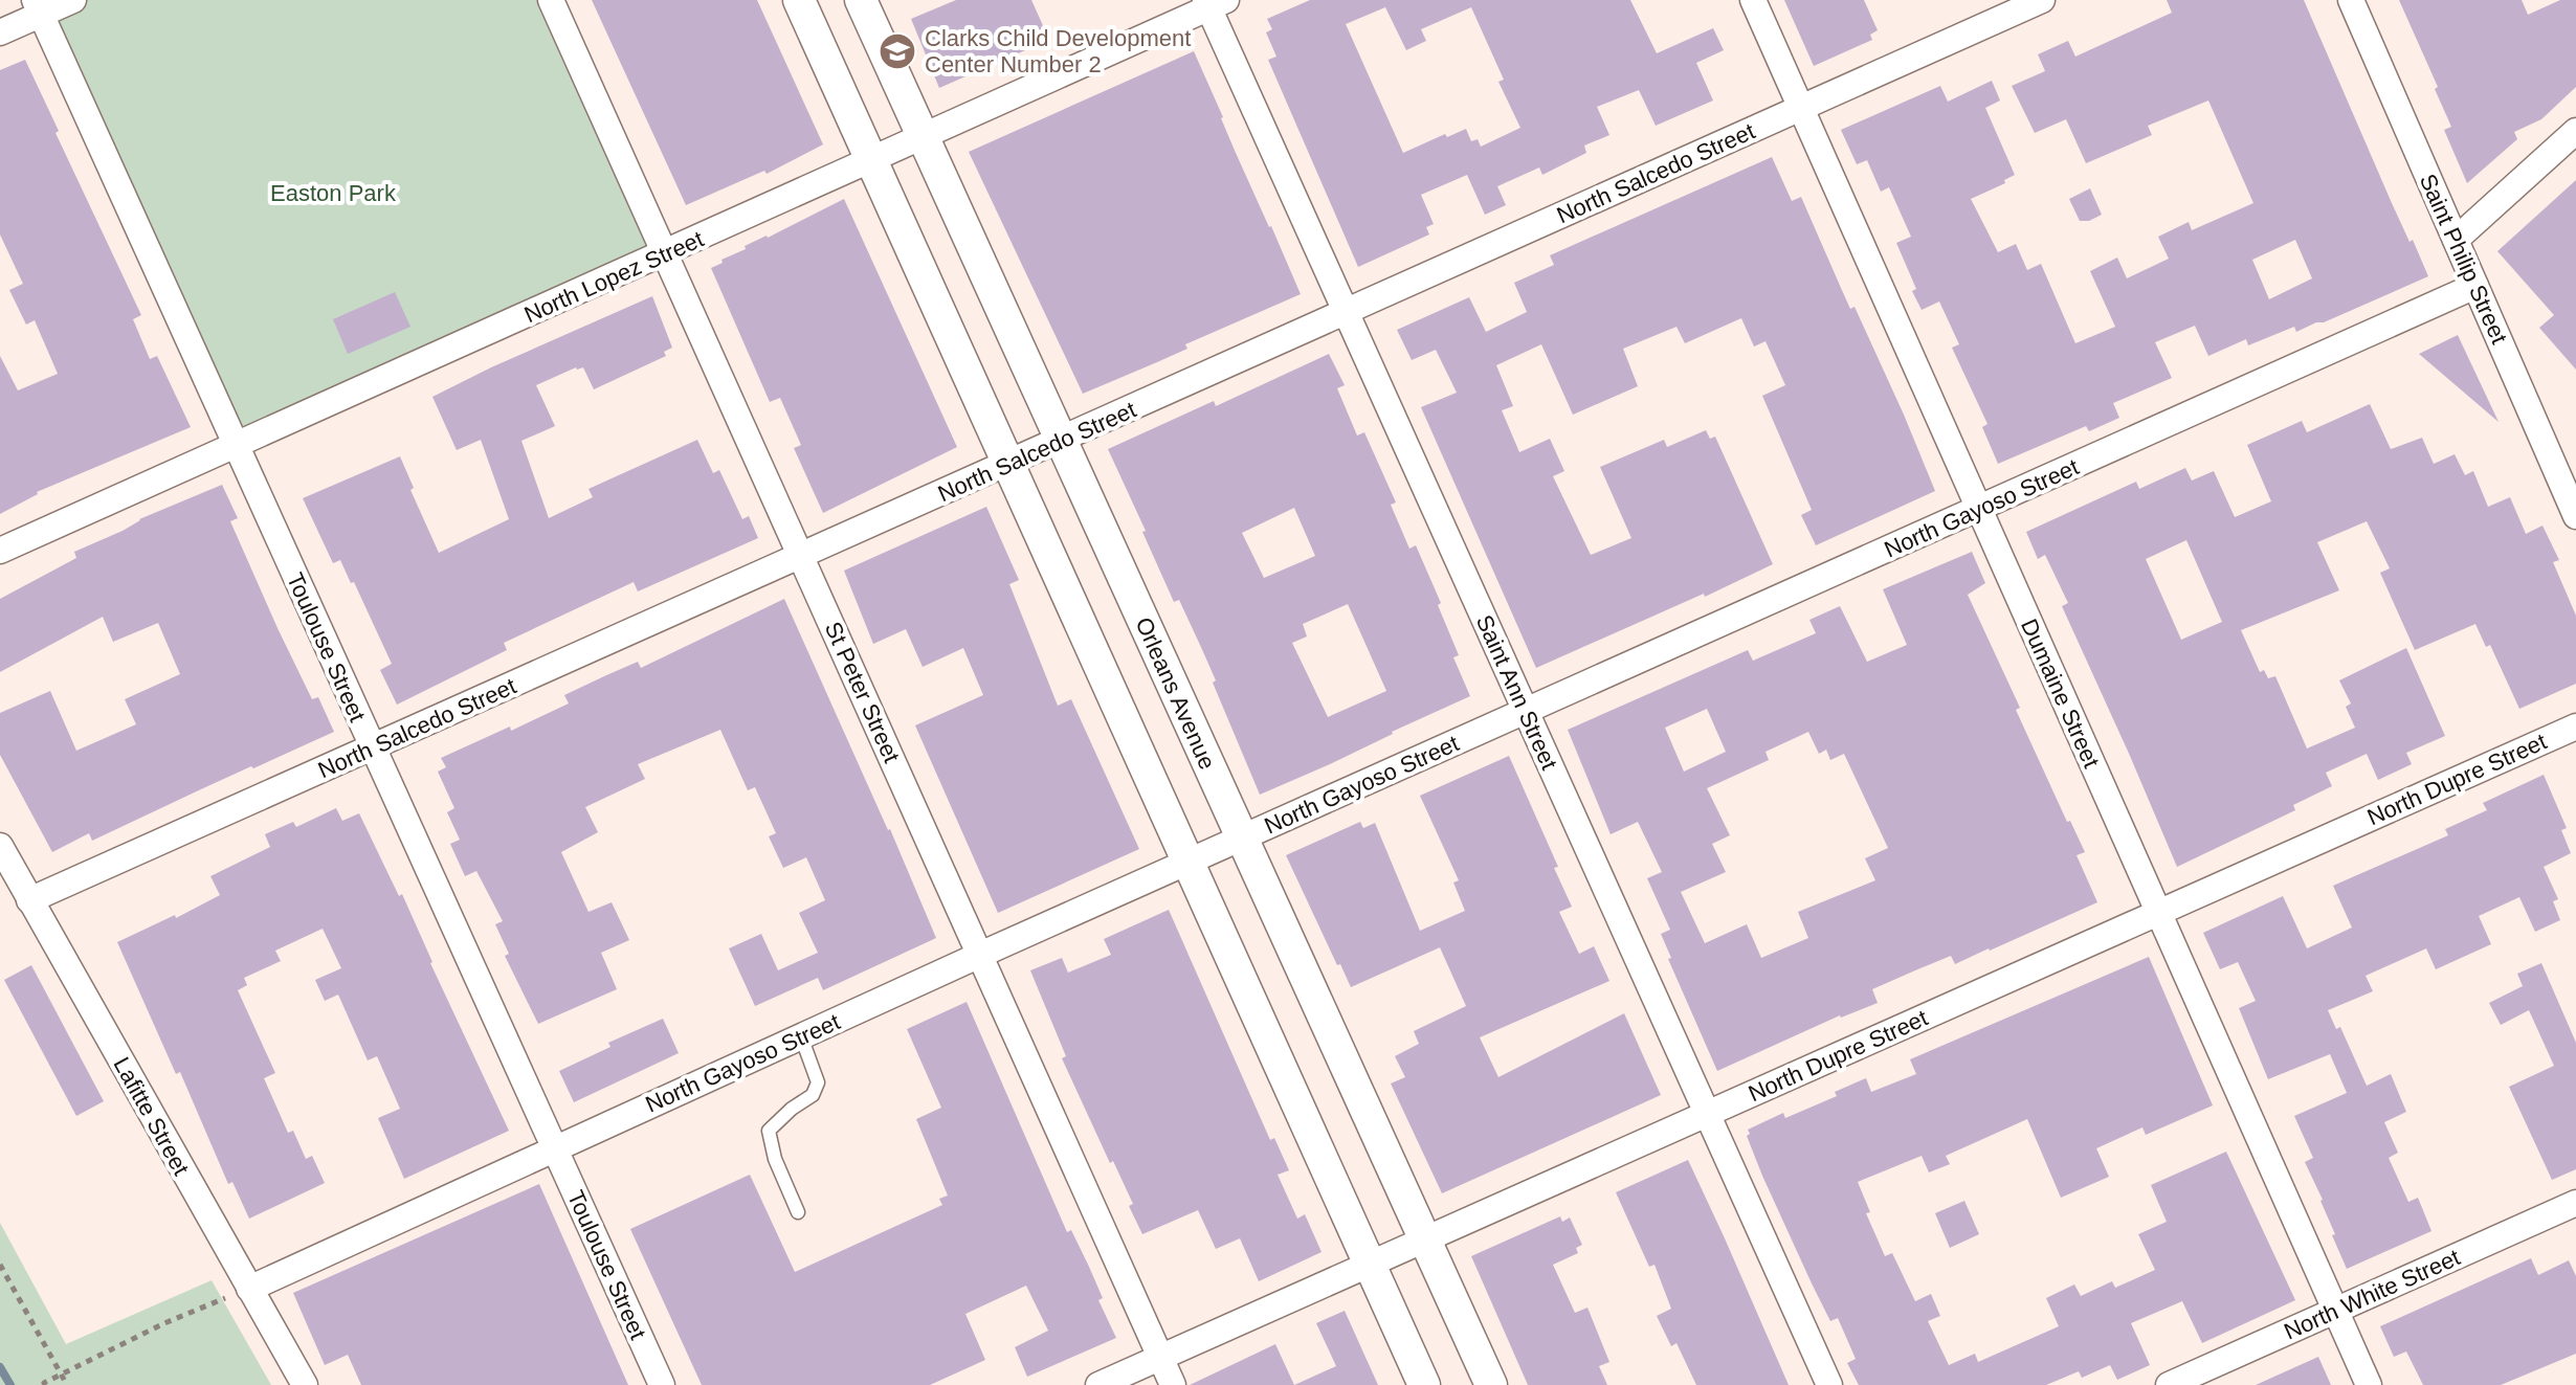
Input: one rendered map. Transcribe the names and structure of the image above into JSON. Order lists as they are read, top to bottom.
{
  "streets": {
    "street": [
      "North Salcedo Street",
      "Saint Philip Street",
      "North Lopez Street",
      "North Gayoso Street",
      "Toulouse Street",
      "St Peter Street",
      "Saint Ann Street",
      "Orleans Avenue",
      "Dumaine Street",
      "North Dupre Street",
      "Lafitte Street",
      "North White Street"
    ]
  },
  "crossings": [
    ["North Salcedo Street", "Toulouse Street"],
    ["North Salcedo Street", "St Peter Street"],
    ["North Salcedo Street", "Saint Ann Street"],
    ["North Salcedo Street", "Orleans Avenue"],
    ["North Salcedo Street", "Dumaine Street"],
    ["North Salcedo Street", "Lafitte Street"],
    ["Saint Philip Street", "North Gayoso Street"],
    ["North Lopez Street", "Toulouse Street"],
    ["North Lopez Street", "St Peter Street"],
    ["North Lopez Street", "Saint Ann Street"],
    ["North Lopez Street", "Orleans Avenue"],
    ["North Gayoso Street", "Toulouse Street"],
    ["North Gayoso Street", "St Peter Street"],
    ["North Gayoso Street", "Saint Ann Street"],
    ["North Gayoso Street", "Orleans Avenue"],
    ["North Gayoso Street", "Dumaine Street"],
    ["North Gayoso Street", "Lafitte Street"],
    ["St Peter Street", "North Dupre Street"],
    ["Saint Ann Street", "North Dupre Street"],
    ["Orleans Avenue", "North Dupre Street"],
    ["Dumaine Street", "North Dupre Street"],
    ["Dumaine Street", "North White Street"]
  ],
  "parks": ["Easton Park"],
  "places": {
    "school or university": ["Clarks Child Development Center Number 2"]
  }
}
